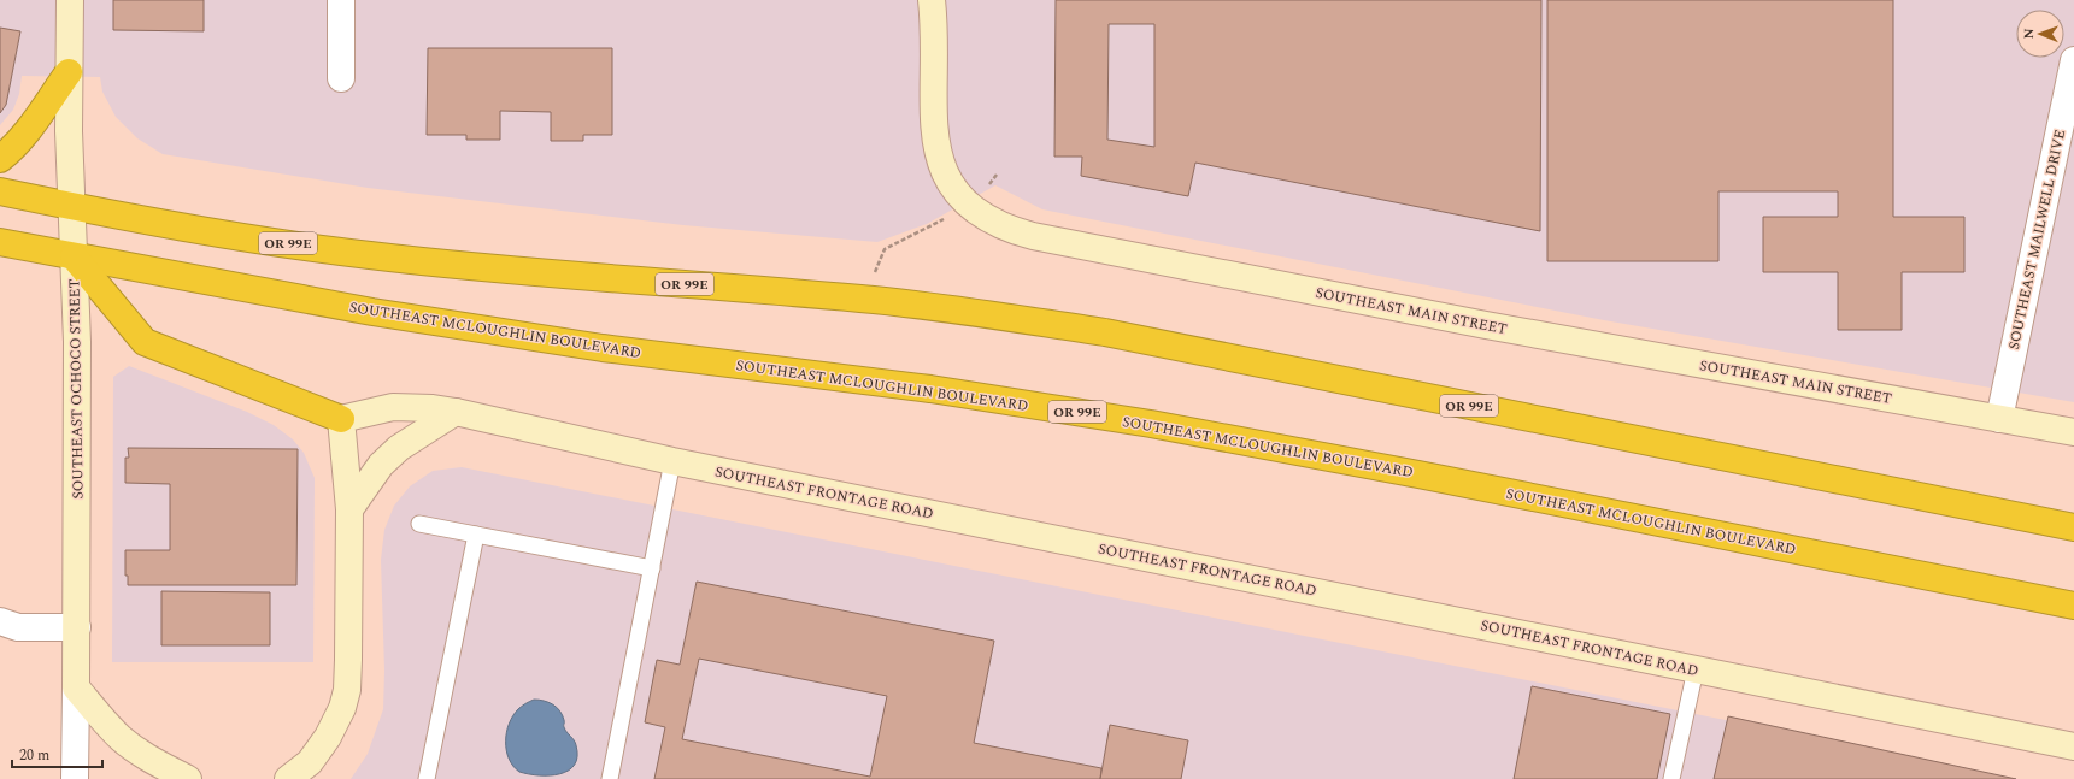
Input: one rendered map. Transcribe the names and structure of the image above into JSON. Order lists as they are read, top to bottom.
{
  "streets": {
    "highway": ["OR 99E", "SOUTHEAST MCLOUGHLIN BOULEVARD"],
    "street": [
      "SOUTHEAST MAILWELL DRIVE",
      "SOUTHEAST MAIN STREET",
      "SOUTHEAST OCHOCO STREET",
      "SOUTHEAST FRONTAGE ROAD"
    ]
  },
  "crossings": [
    ["SOUTHEAST MAILWELL DRIVE", "SOUTHEAST MAIN STREET"],
    ["OR 99E", "SOUTHEAST OCHOCO STREET"],
    ["SOUTHEAST MCLOUGHLIN BOULEVARD", "SOUTHEAST OCHOCO STREET"]
  ],
  "scale_bar": "20 m",
  "north": "left"
}
